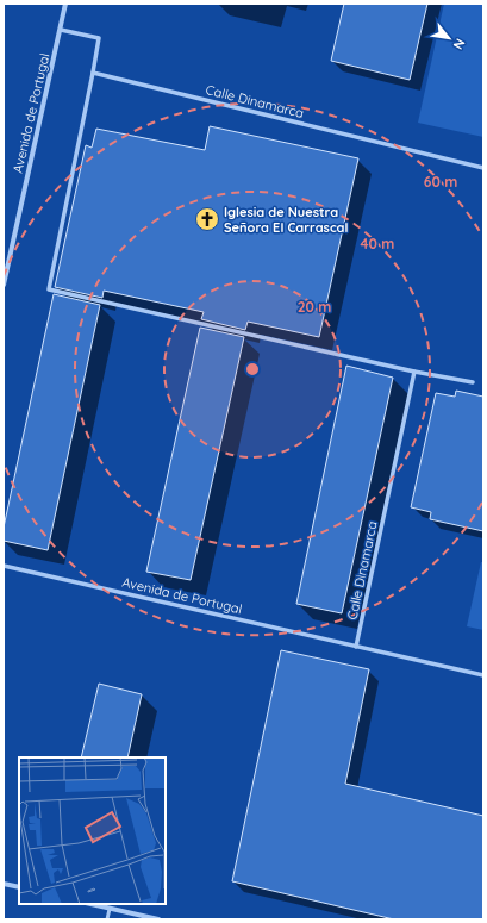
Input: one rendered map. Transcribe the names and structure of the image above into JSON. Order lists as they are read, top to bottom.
{
  "streets": {
    "street": ["Calle Dinamarca", "Avenida de Portugal"]
  },
  "crossings": [
    ["Calle Dinamarca", "Avenida de Portugal"]
  ],
  "places": {
    "church": ["Iglesia de Nuestra Señora El Carrascal"]
  },
  "north": "bottom right",
  "rings": ["60 m", "40 m", "20 m"]
}
